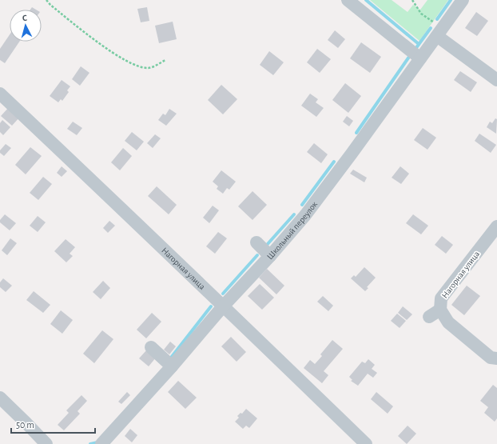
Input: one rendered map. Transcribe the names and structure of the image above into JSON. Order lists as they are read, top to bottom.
{
  "streets": {
    "street": ["Школьный переулок", "Нагорная улица"]
  },
  "crossings": [
    ["Школьный переулок", "Нагорная улица"]
  ],
  "scale_bar": "50 m",
  "north": "top"
}
